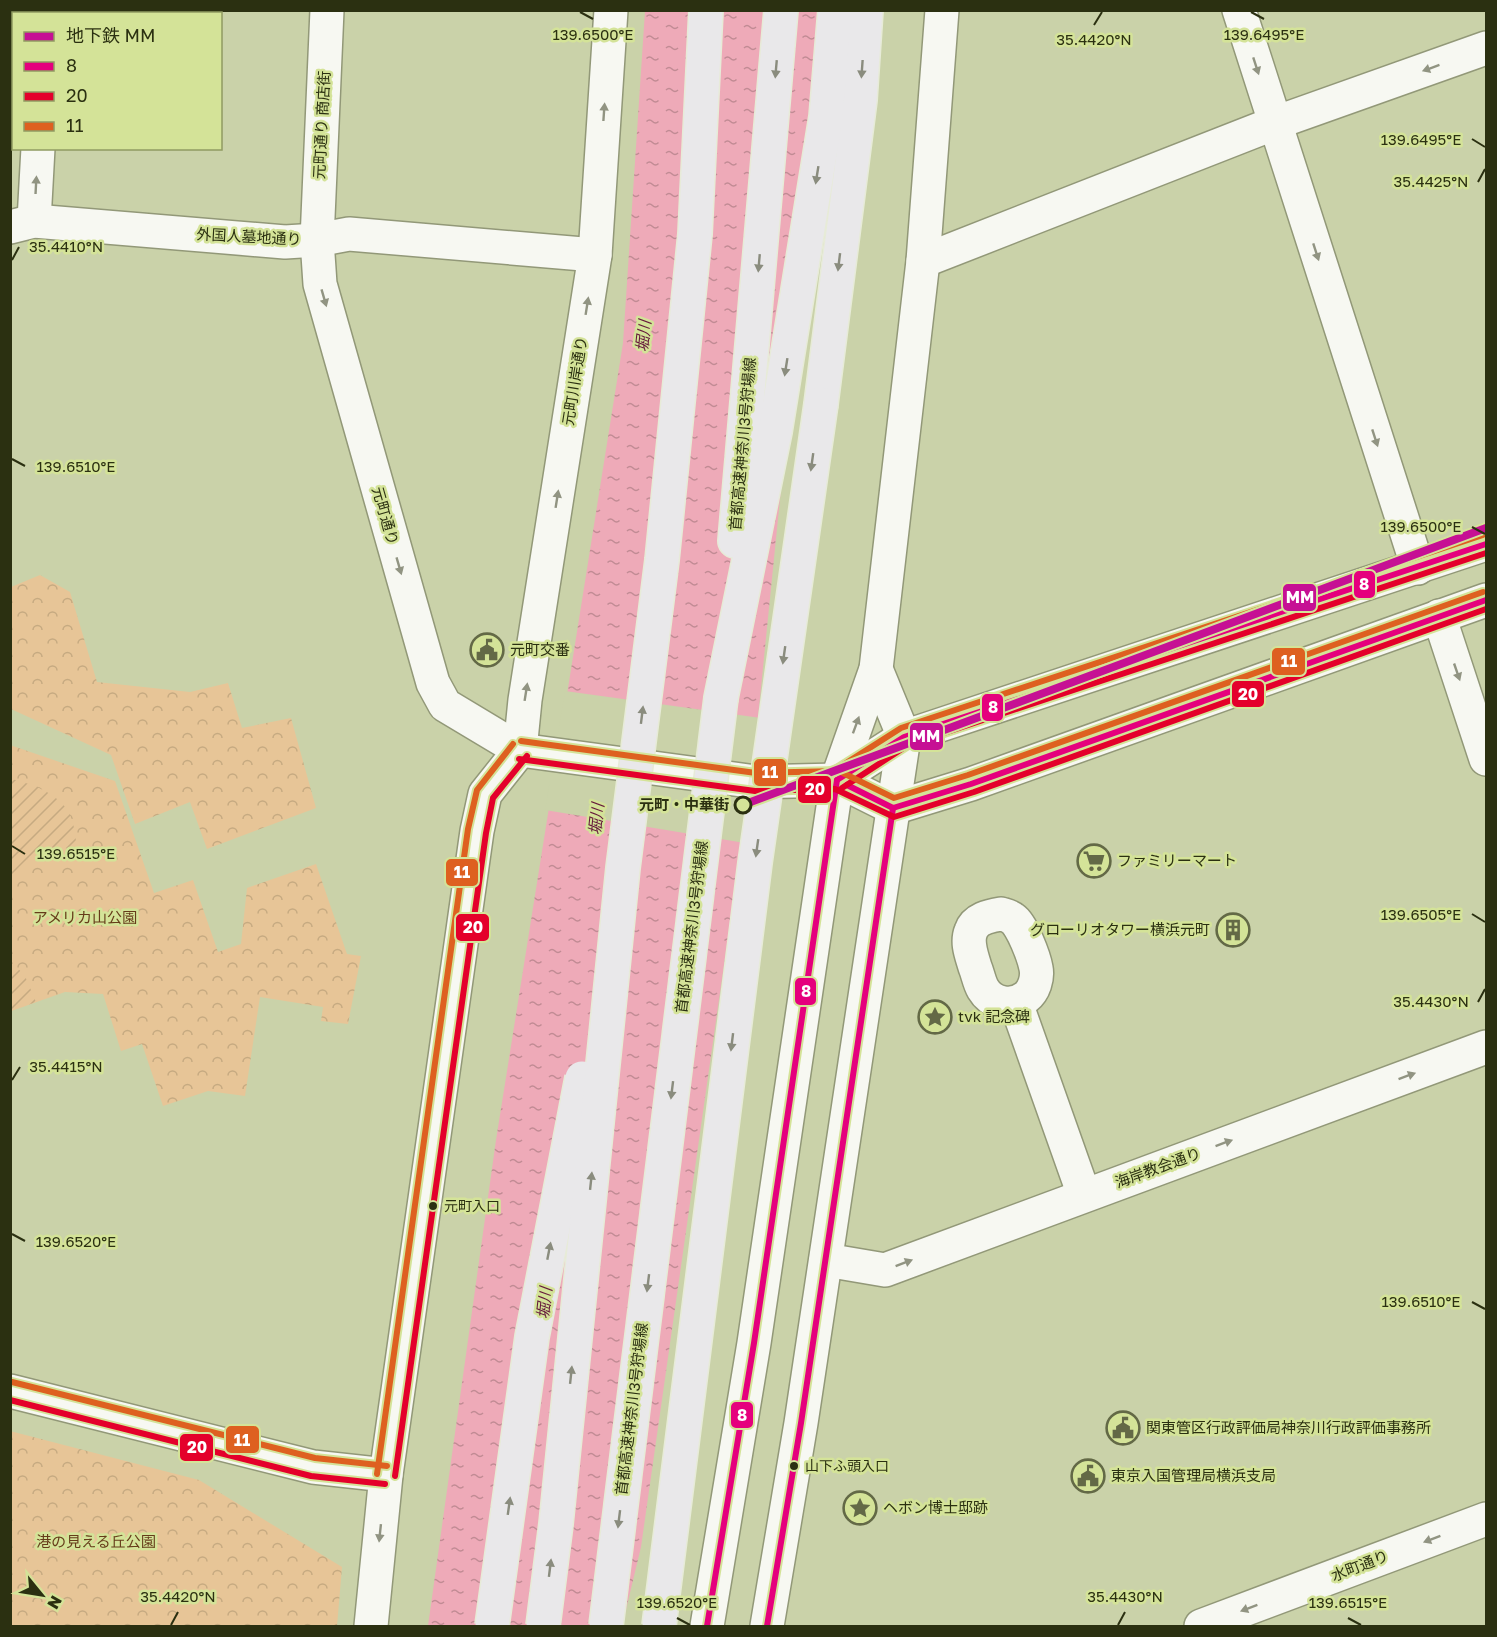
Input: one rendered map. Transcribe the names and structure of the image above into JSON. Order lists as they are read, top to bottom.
{
  "streets": {
    "highway": ["首都高速神奈川3号狩場線"],
    "street": [
      "元町通り 商店街",
      "外国人墓地通り",
      "元町川岸通り",
      "元町通り",
      "海岸教会通り",
      "水町通り"
    ]
  },
  "crossings": [
    ["元町通り 商店街", "外国人墓地通り"],
    ["元町通り 商店街", "元町通り"],
    ["外国人墓地通り", "元町川岸通り"],
    ["外国人墓地通り", "元町通り"],
    ["元町川岸通り", "元町通り"]
  ],
  "one_way": [
    "元町川岸通り",
    "元町通り",
    "海岸教会通り",
    "水町通り"
  ],
  "water": ["堀川"],
  "parks": ["アメリカ山公園", "港の見える丘公園"],
  "places": {
    "public building": ["元町交番", "関東管区行政評価局神奈川行政評価事務所", "東京入国管理局横浜支局"],
    "other": ["元町・中華街", "元町入口", "山下ふ頭入口"],
    "supermarket": ["ファミリーマート"],
    "building": ["グローリオタワー横浜元町"],
    "place": ["tvk 記念碑", "ヘボン博士邸跡"]
  },
  "lines": [
    "metro line MM",
    "transit line 11",
    "transit line 8",
    "transit line 20"
  ],
  "legend": [
    "地下鉄 MM",
    "8",
    "20",
    "11"
  ],
  "north": "bottom right",
  "coordinates": [
    "139.6495°E",
    "139.6500°E",
    "35.4420°N",
    "35.4425°N",
    "35.4410°N",
    "139.6510°E",
    "139.6515°E",
    "139.6505°E",
    "35.4430°N",
    "35.4415°N",
    "139.6520°E"
  ]
}
